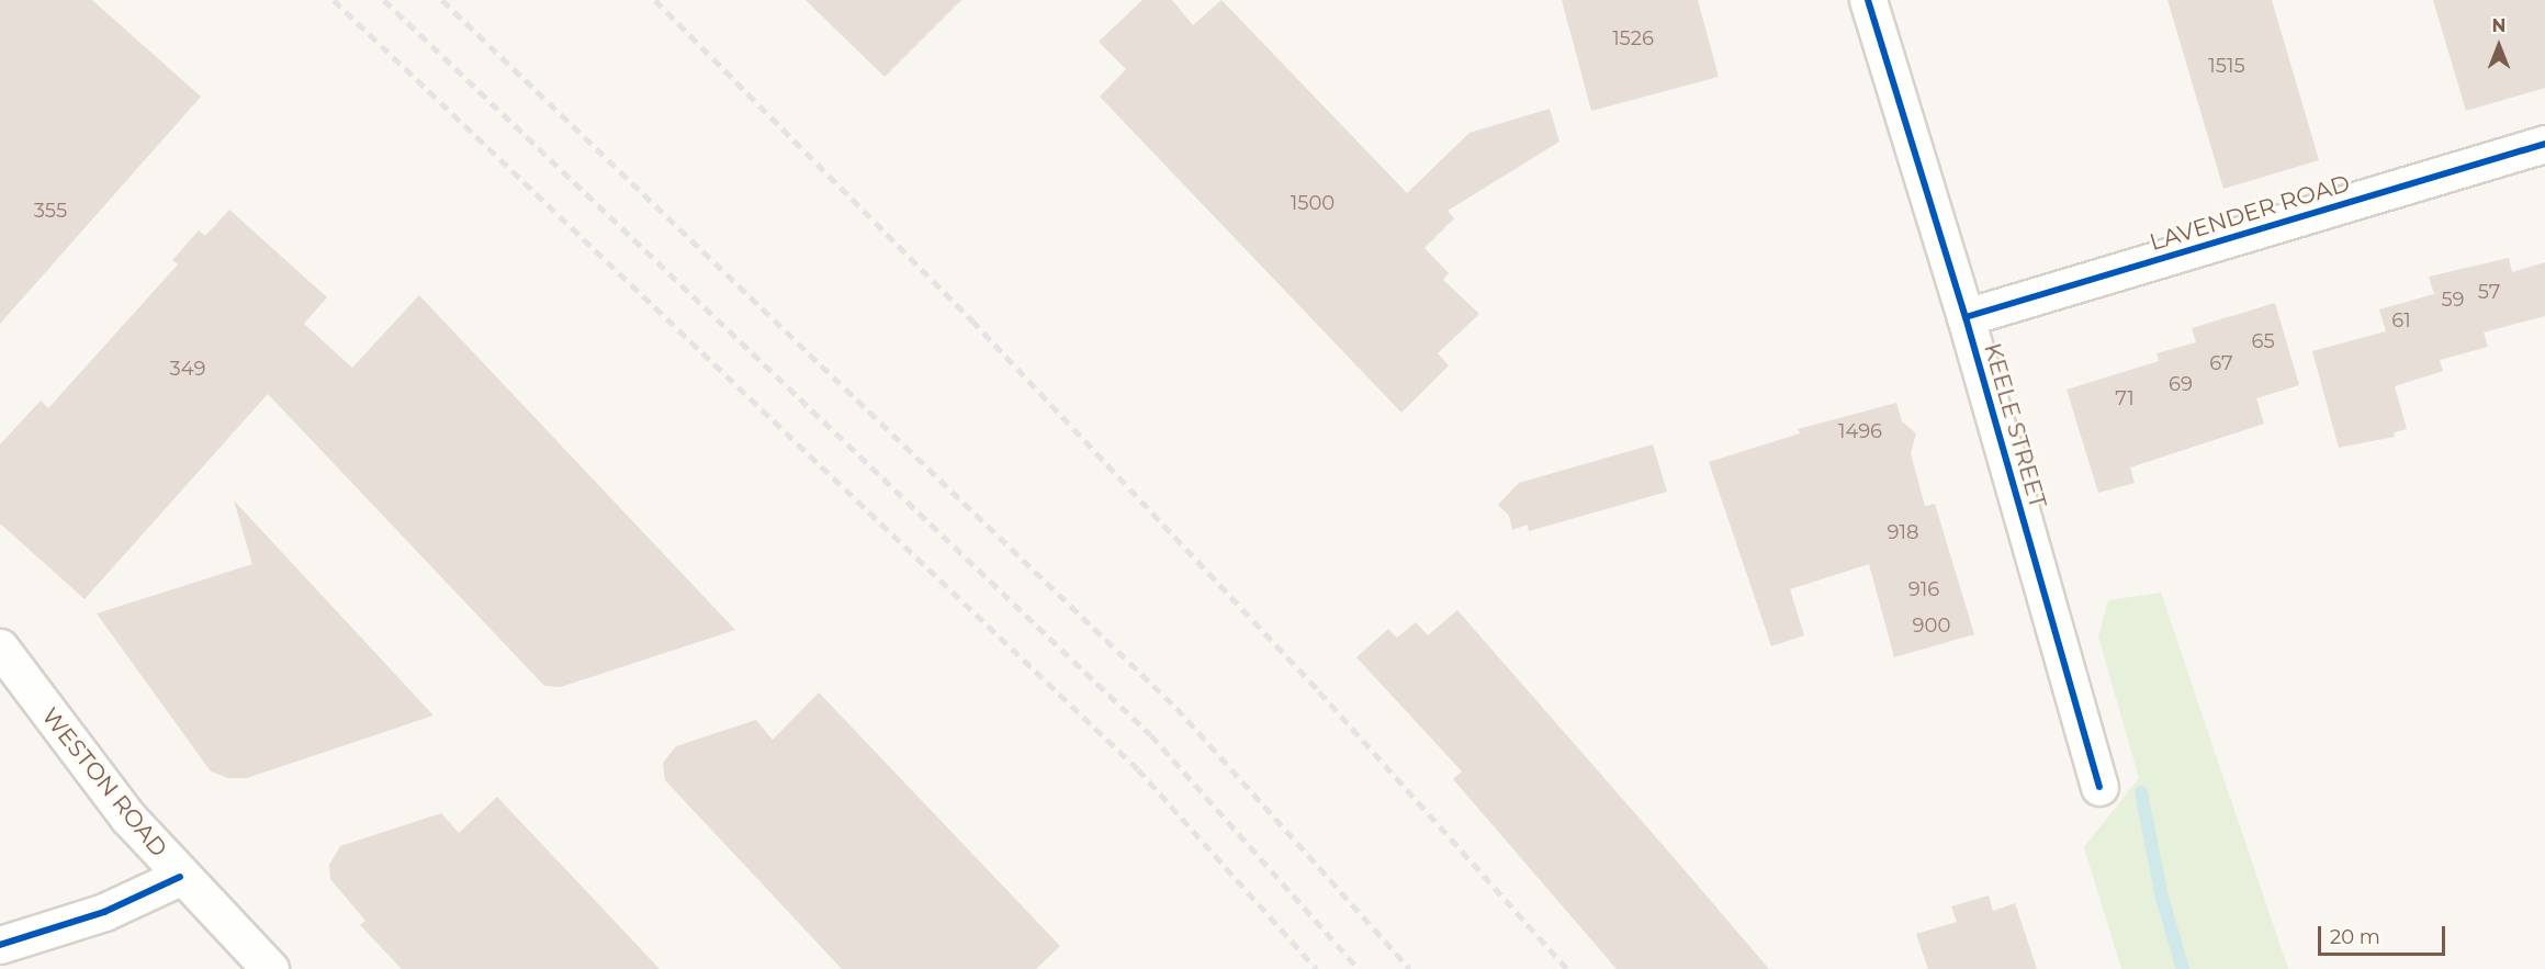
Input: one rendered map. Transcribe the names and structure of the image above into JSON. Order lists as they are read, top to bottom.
{
  "streets": {
    "street": ["LAVENDER ROAD", "KEELE STREET", "WESTON ROAD"]
  },
  "crossings": [
    ["LAVENDER ROAD", "KEELE STREET"]
  ],
  "house_numbers": [
    "1526",
    "1515",
    "1500",
    "355",
    "57",
    "59",
    "61",
    "65",
    "67",
    "349",
    "69",
    "71",
    "1496",
    "918",
    "916",
    "900"
  ],
  "scale_bar": "20 m",
  "north": "top"
}
